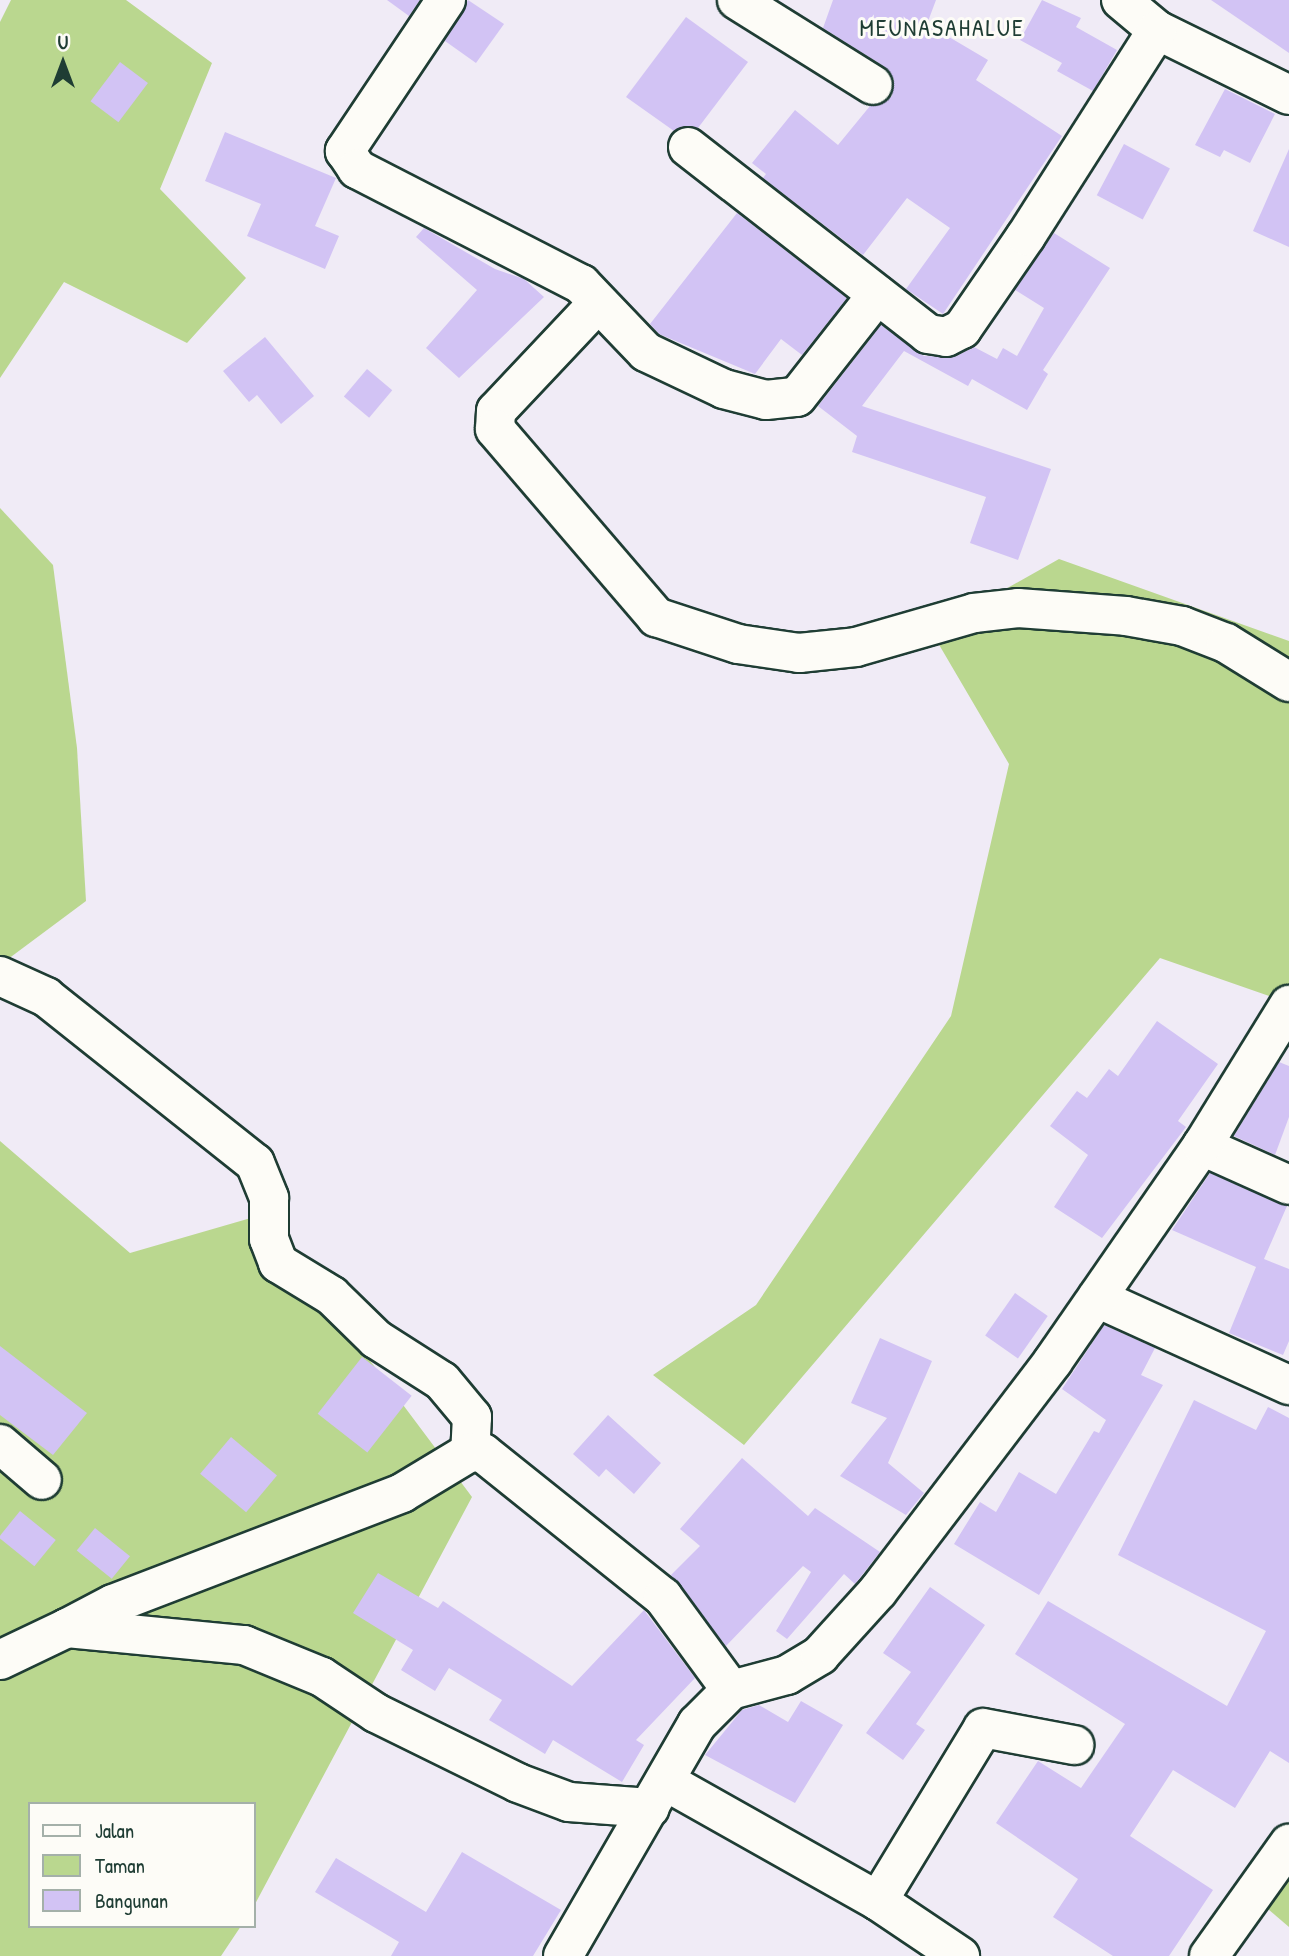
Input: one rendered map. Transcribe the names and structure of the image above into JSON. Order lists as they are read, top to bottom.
{
  "districts": ["MEUNASAHALUE"],
  "legend": ["Jalan", "Taman", "Bangunan"],
  "north": "top"
}
